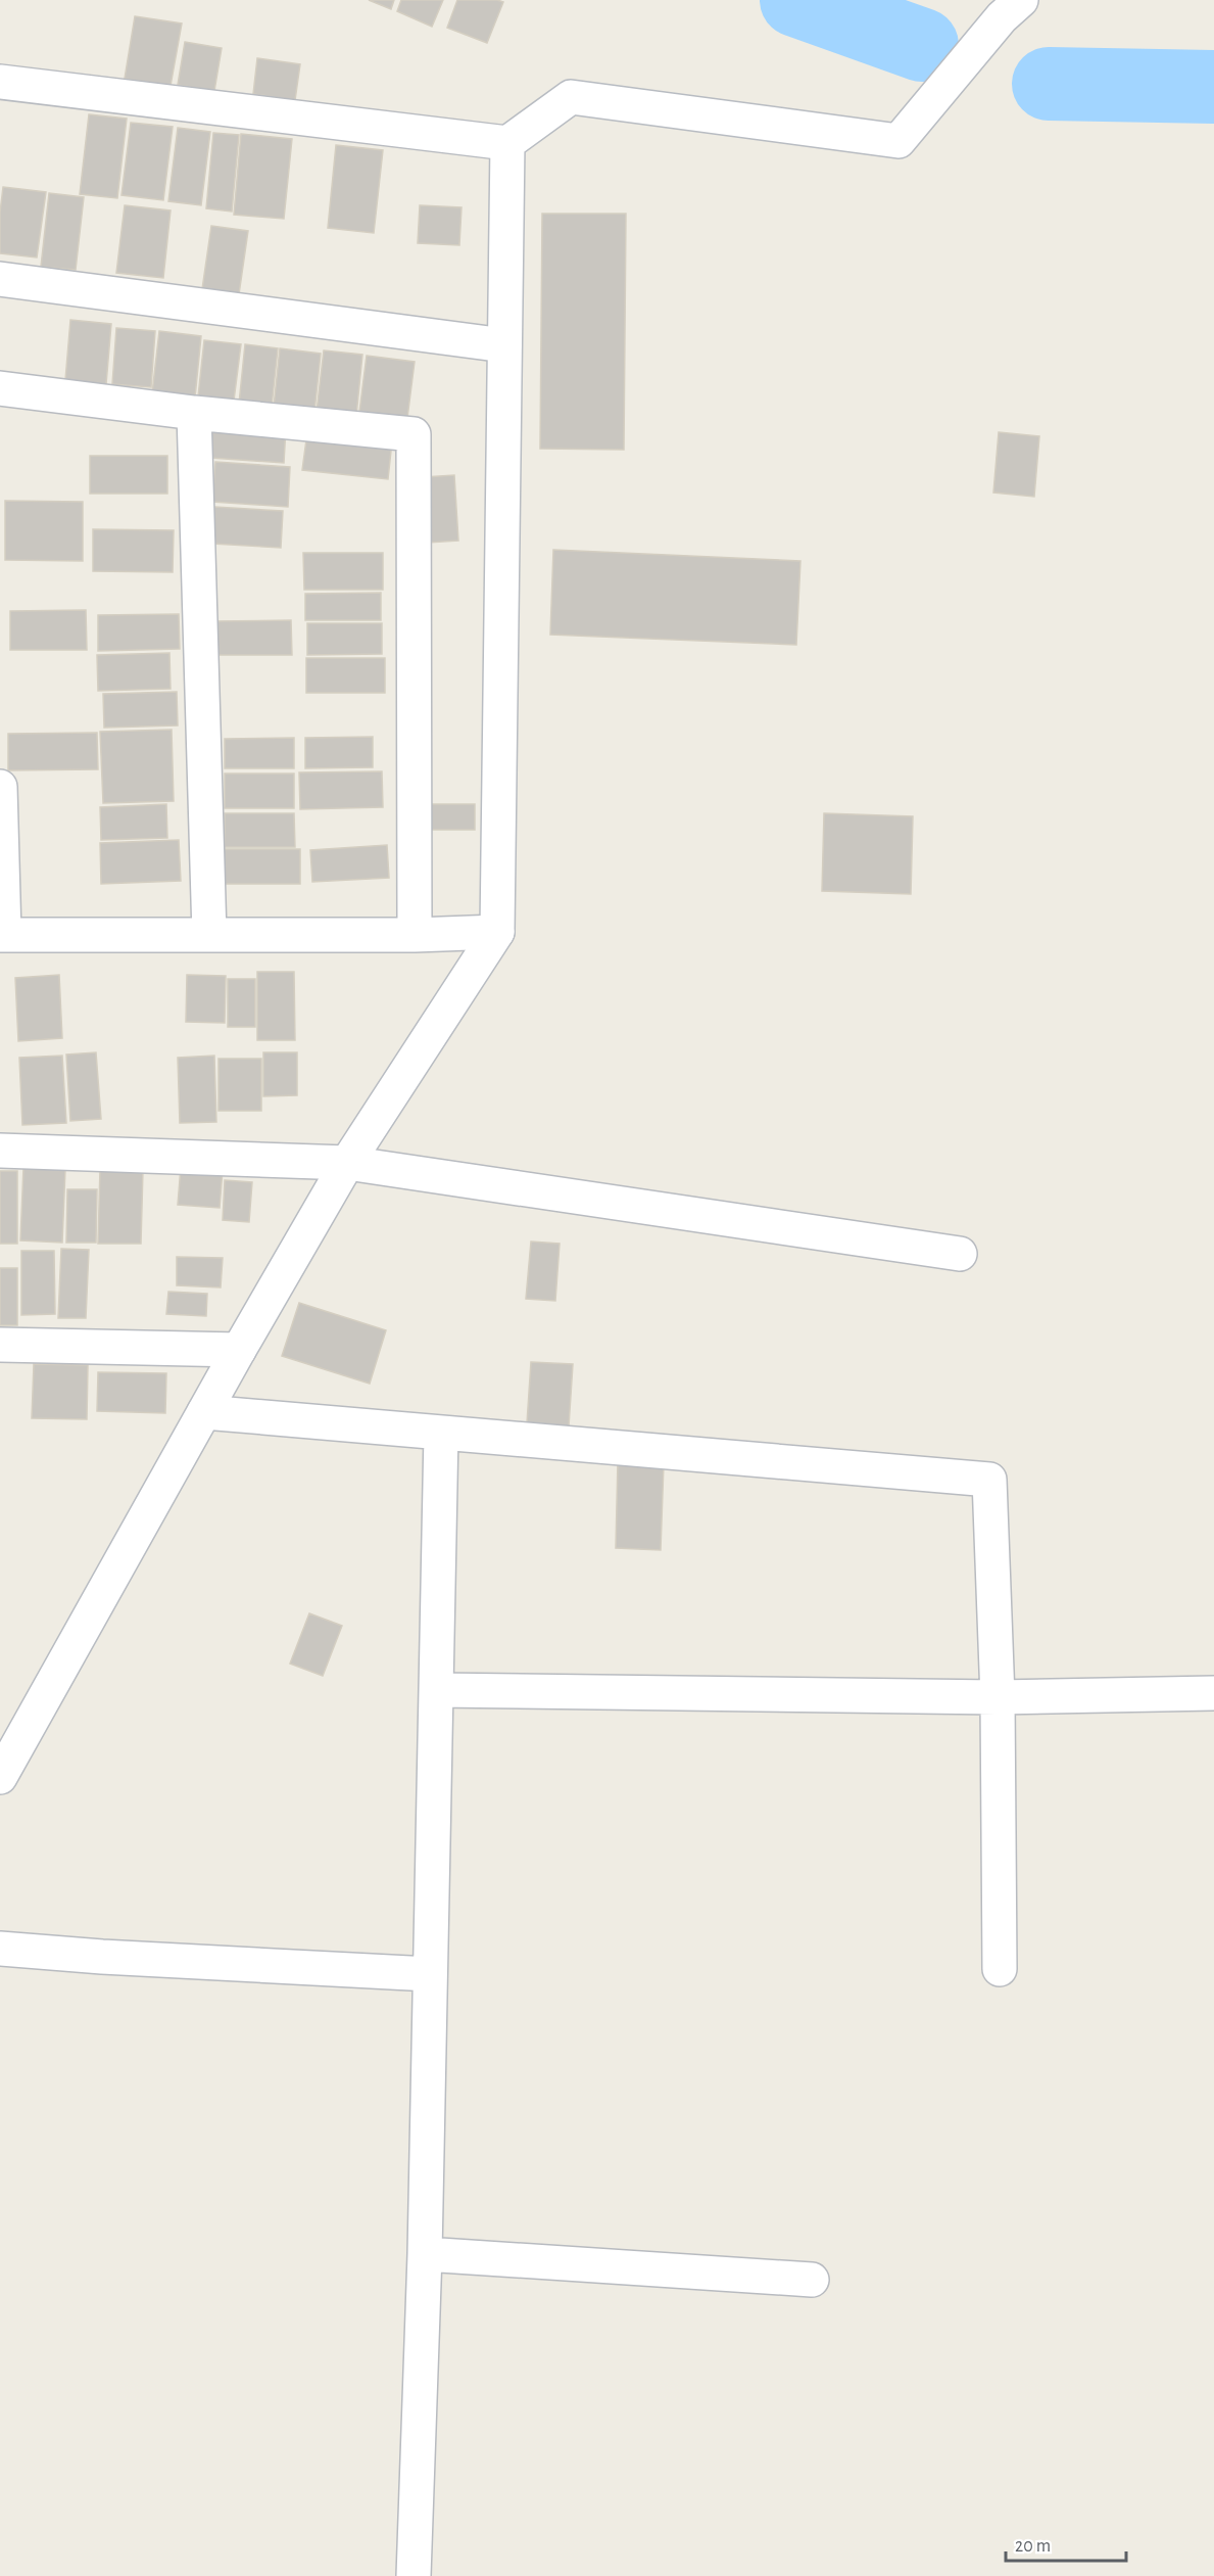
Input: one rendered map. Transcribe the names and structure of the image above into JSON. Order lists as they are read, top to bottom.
{
  "scale_bar": "20 m"
}
